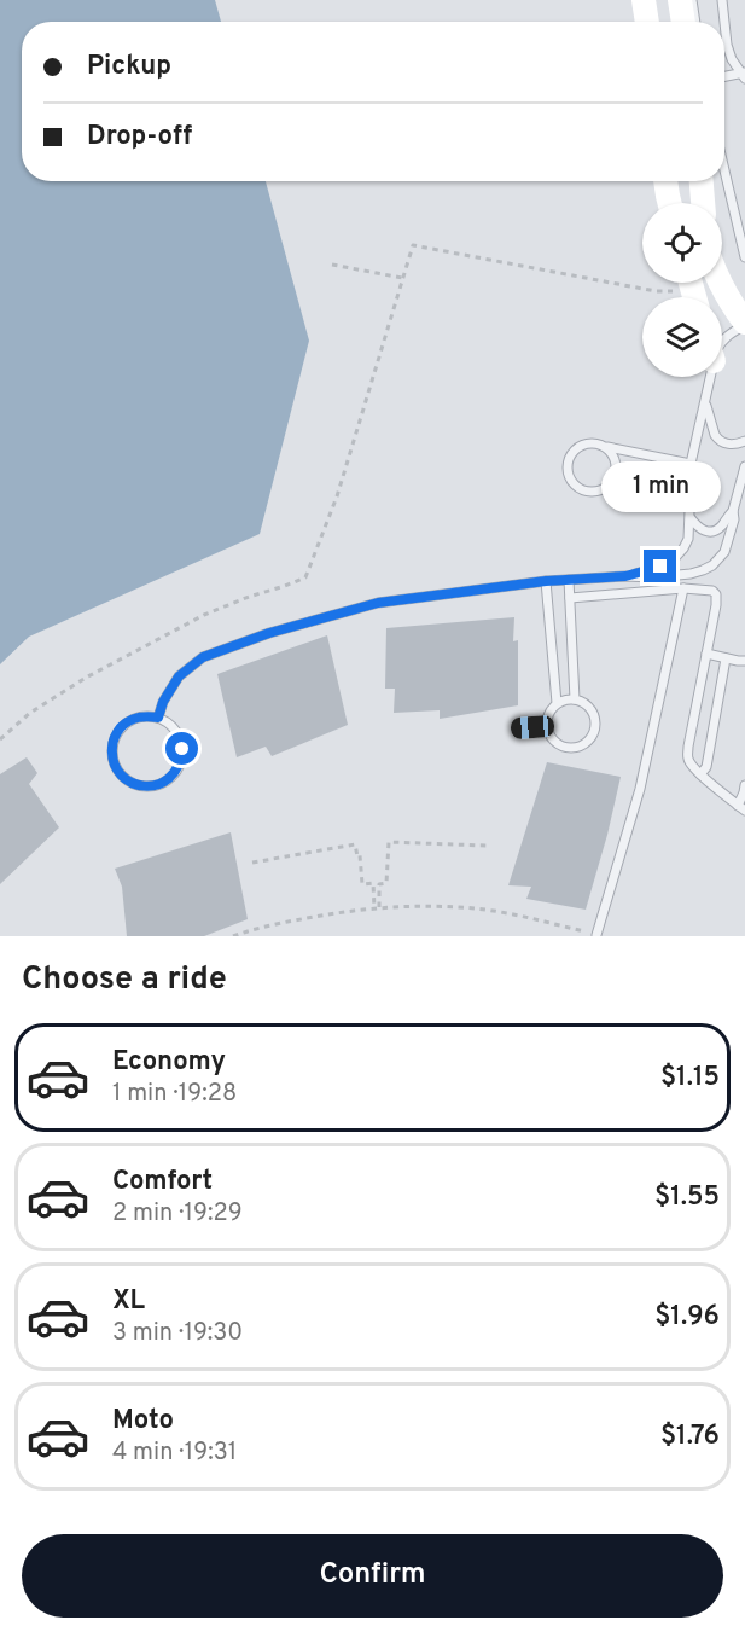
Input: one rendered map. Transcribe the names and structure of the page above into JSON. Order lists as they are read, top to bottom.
{
  "page": {
    "banner": ["Pickup", "Drop-off"],
    "bubble": "1 min",
    "heading": "Choose a ride",
    "list": [
      {
        "name": "Economy",
        "note": "1 min · 19:28",
        "value": "$1.15"
      },
      {
        "name": "Comfort",
        "note": "2 min · 19:29",
        "value": "$1.55"
      },
      {
        "name": "XL",
        "note": "3 min · 19:30",
        "value": "$1.96"
      },
      {
        "name": "Moto",
        "note": "4 min · 19:31",
        "value": "$1.76"
      }
    ],
    "buttons": "Confirm"
  }
}
